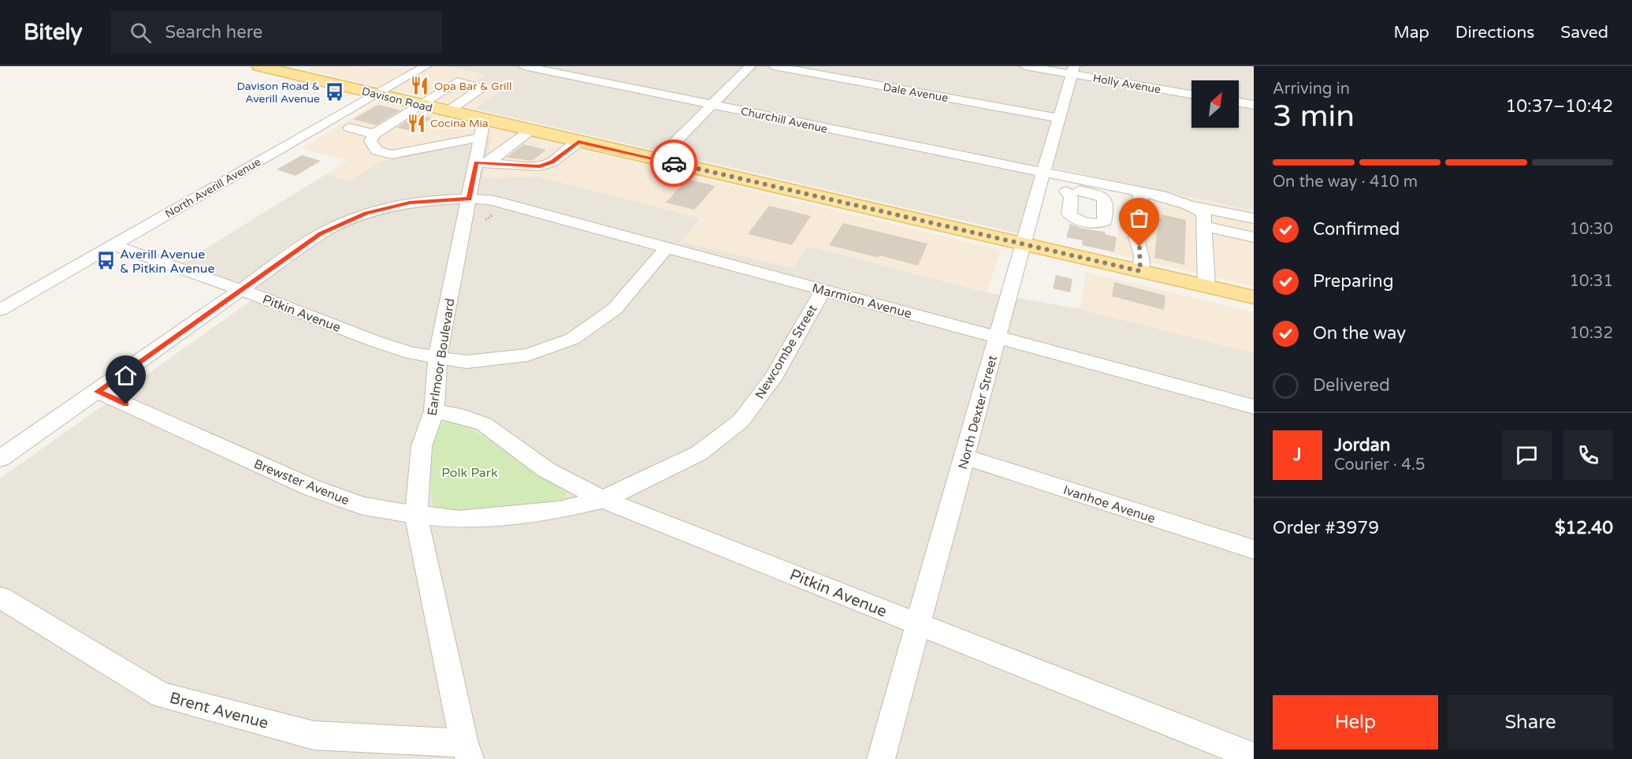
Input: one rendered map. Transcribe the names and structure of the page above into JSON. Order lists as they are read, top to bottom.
{
  "streets": {
    "main road": ["Davison Road"],
    "street": [
      "Holly Avenue",
      "Dale Avenue",
      "Churchill Avenue",
      "North Averill Avenue",
      "Marmion Avenue",
      "Pitkin Avenue",
      "Newcombe Street",
      "Earlmoor Boulevard",
      "North Dexter Street",
      "Brewster Avenue",
      "Ivanhoe Avenue",
      "Brent Avenue"
    ]
  },
  "crossings": [
    ["Holly Avenue", "North Dexter Street"],
    ["Dale Avenue", "North Dexter Street"],
    ["Davison Road", "North Averill Avenue"],
    ["Davison Road", "Earlmoor Boulevard"],
    ["Davison Road", "North Dexter Street"],
    ["Churchill Avenue", "North Dexter Street"],
    ["North Averill Avenue", "Pitkin Avenue"],
    ["Marmion Avenue", "Pitkin Avenue"],
    ["Marmion Avenue", "Newcombe Street"],
    ["Marmion Avenue", "Earlmoor Boulevard"],
    ["Marmion Avenue", "North Dexter Street"],
    ["Marmion Avenue", "Brewster Avenue"],
    ["Pitkin Avenue", "Newcombe Street"],
    ["Pitkin Avenue", "Earlmoor Boulevard"],
    ["Pitkin Avenue", "North Dexter Street"],
    ["Pitkin Avenue", "Brewster Avenue"],
    ["Newcombe Street", "Brewster Avenue"],
    ["Earlmoor Boulevard", "Brewster Avenue"],
    ["Earlmoor Boulevard", "Brent Avenue"],
    ["North Dexter Street", "Ivanhoe Avenue"]
  ],
  "parks": ["Polk Park"],
  "places": {
    "restaurant": ["Opa Bar & Grill", "Cocina Mia"],
    "bus stop": ["Davison Road & Averill Avenue", "Averill Avenue & Pitkin Avenue"]
  },
  "north": "top right",
  "page": {
    "header": "Bitely",
    "search": "Search here",
    "nav": ["Map", "Directions", "Saved"],
    "heading": ["3 min", "Arriving in", "10:37–10:42"],
    "panel": [
      "Jordan",
      "Courier · 4.5",
      "Order #3979",
      "$12.40"
    ],
    "bar": "On the way · 410 m",
    "list": [
      ["Confirmed", "10:30"],
      ["Preparing", "10:31"],
      ["On the way", "10:32"],
      "Delivered"
    ],
    "round": "J",
    "buttons": ["Help", "Share"]
  }
}
